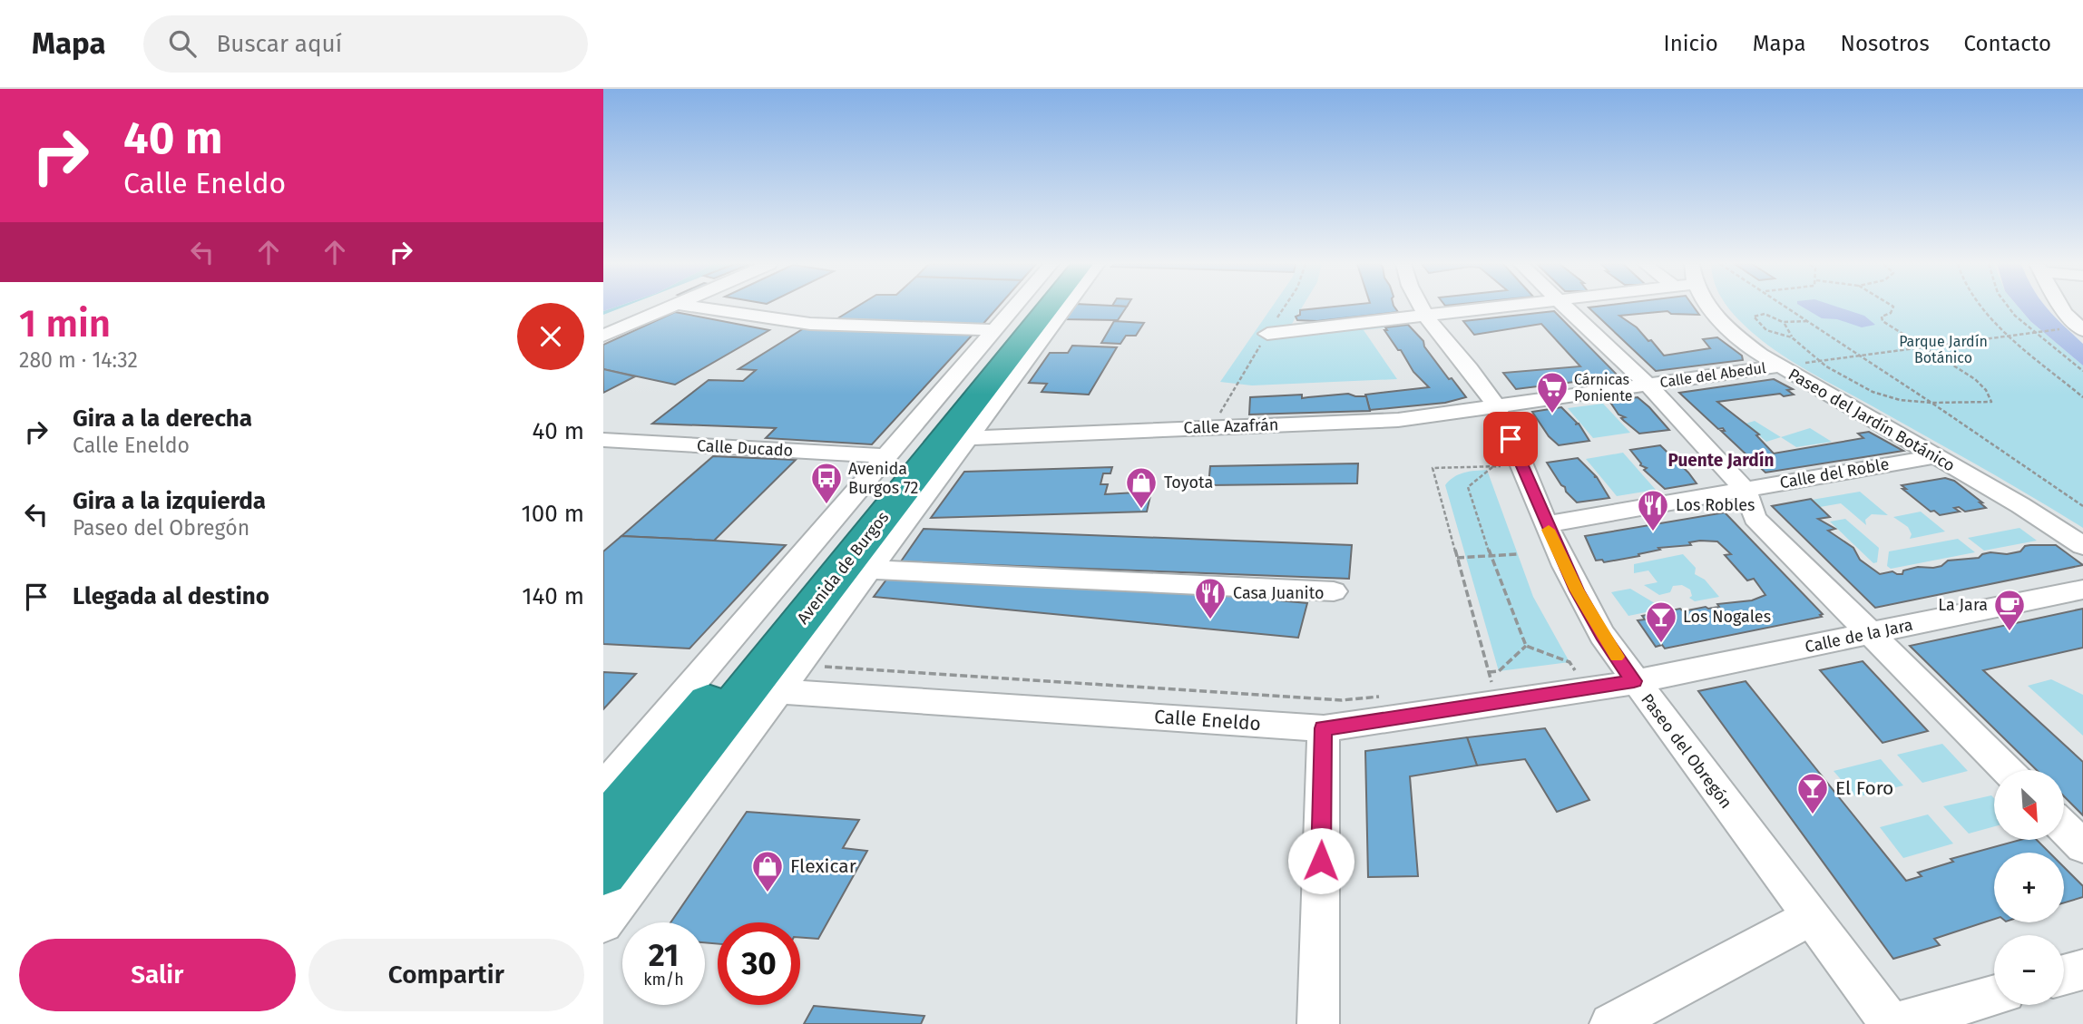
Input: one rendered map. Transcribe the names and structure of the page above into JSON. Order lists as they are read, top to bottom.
{
  "streets": {
    "highway": ["Avenida de Burgos"],
    "street": [
      "Calle del Abedul",
      "Paseo del Jardín Botánico",
      "Calle Azafrán",
      "Calle Ducado",
      "Calle del Roble",
      "Calle de la Jara",
      "Calle Eneldo",
      "Paseo del Obregón"
    ]
  },
  "crossings": [
    ["Calle del Abedul", "Paseo del Jardín Botánico"],
    ["Calle del Abedul", "Calle Azafrán"],
    ["Calle del Abedul", "Paseo del Obregón"],
    ["Paseo del Jardín Botánico", "Calle del Roble"],
    ["Calle Azafrán", "Avenida de Burgos"],
    ["Calle Azafrán", "Paseo del Obregón"],
    ["Calle Ducado", "Avenida de Burgos"],
    ["Calle del Roble", "Paseo del Obregón"],
    ["Avenida de Burgos", "Calle Eneldo"],
    ["Calle de la Jara", "Calle Eneldo"],
    ["Calle de la Jara", "Paseo del Obregón"],
    ["Calle Eneldo", "Paseo del Obregón"]
  ],
  "districts": ["Puente Jardín"],
  "parks": ["Parque Jardín Botánico"],
  "places": {
    "supermarket": ["Cárnicas Poniente"],
    "bus stop": ["Avenida Burgos 72"],
    "shop": ["Toyota", "Flexicar"],
    "restaurant": ["Los Robles", "Casa Juanito"],
    "cafe": ["La Jara"],
    "bar": ["Los Nogales", "El Foro"]
  },
  "north": "bottom right",
  "page": {
    "header": "Mapa",
    "search": "Buscar aquí",
    "nav": [
      "Inicio",
      "Mapa",
      "Nosotros",
      "Contacto"
    ],
    "turn": ["40 m", "Calle Eneldo"],
    "heading": ["1 min", "280 m · 14:32"],
    "list": [
      {
        "name": "Gira a la derecha",
        "note": "Calle Eneldo",
        "value": "40 m"
      },
      {
        "name": "Gira a la izquierda",
        "note": "Paseo del Obregón",
        "value": "100 m"
      },
      {
        "name": "Llegada al destino",
        "value": "140 m"
      }
    ],
    "map_buttons": ["+", "−"],
    "speed": "21 km/h",
    "limit": "30",
    "buttons": ["Salir", "Compartir"]
  }
}
